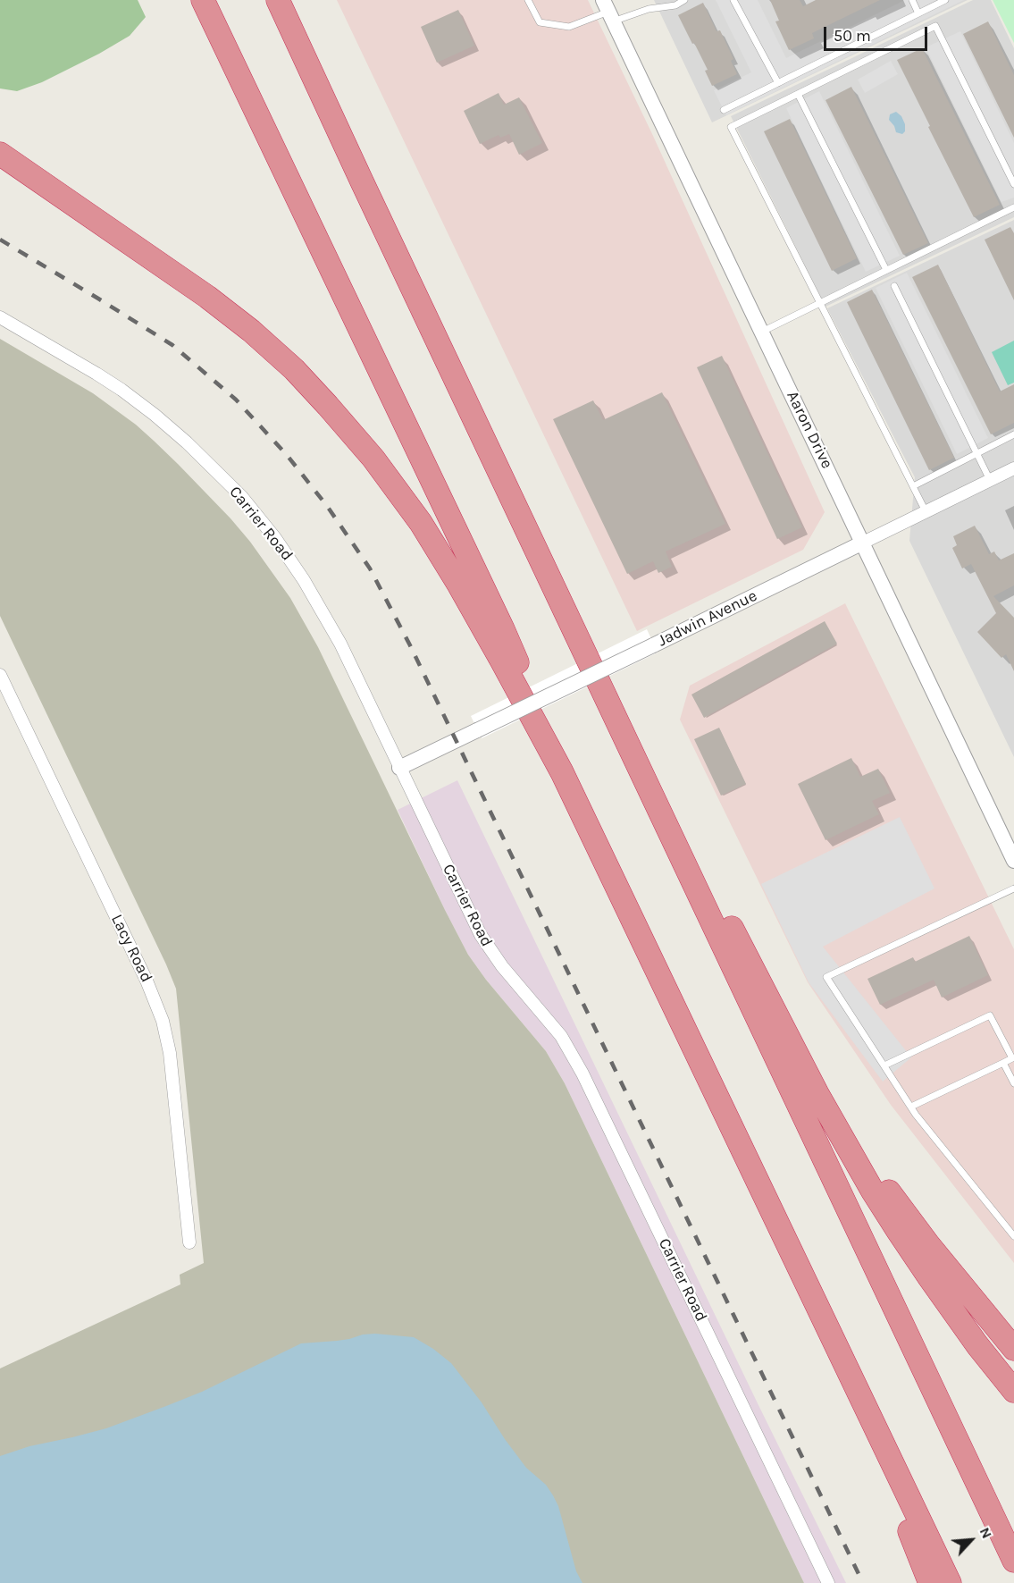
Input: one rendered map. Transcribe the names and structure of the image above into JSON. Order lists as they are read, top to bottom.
{
  "streets": {
    "street": [
      "Aaron Drive",
      "Carrier Road",
      "Jadwin Avenue",
      "Lacy Road"
    ]
  },
  "crossings": [
    ["Aaron Drive", "Jadwin Avenue"],
    ["Carrier Road", "Jadwin Avenue"]
  ],
  "scale_bar": "50 m",
  "north": "top right"
}
